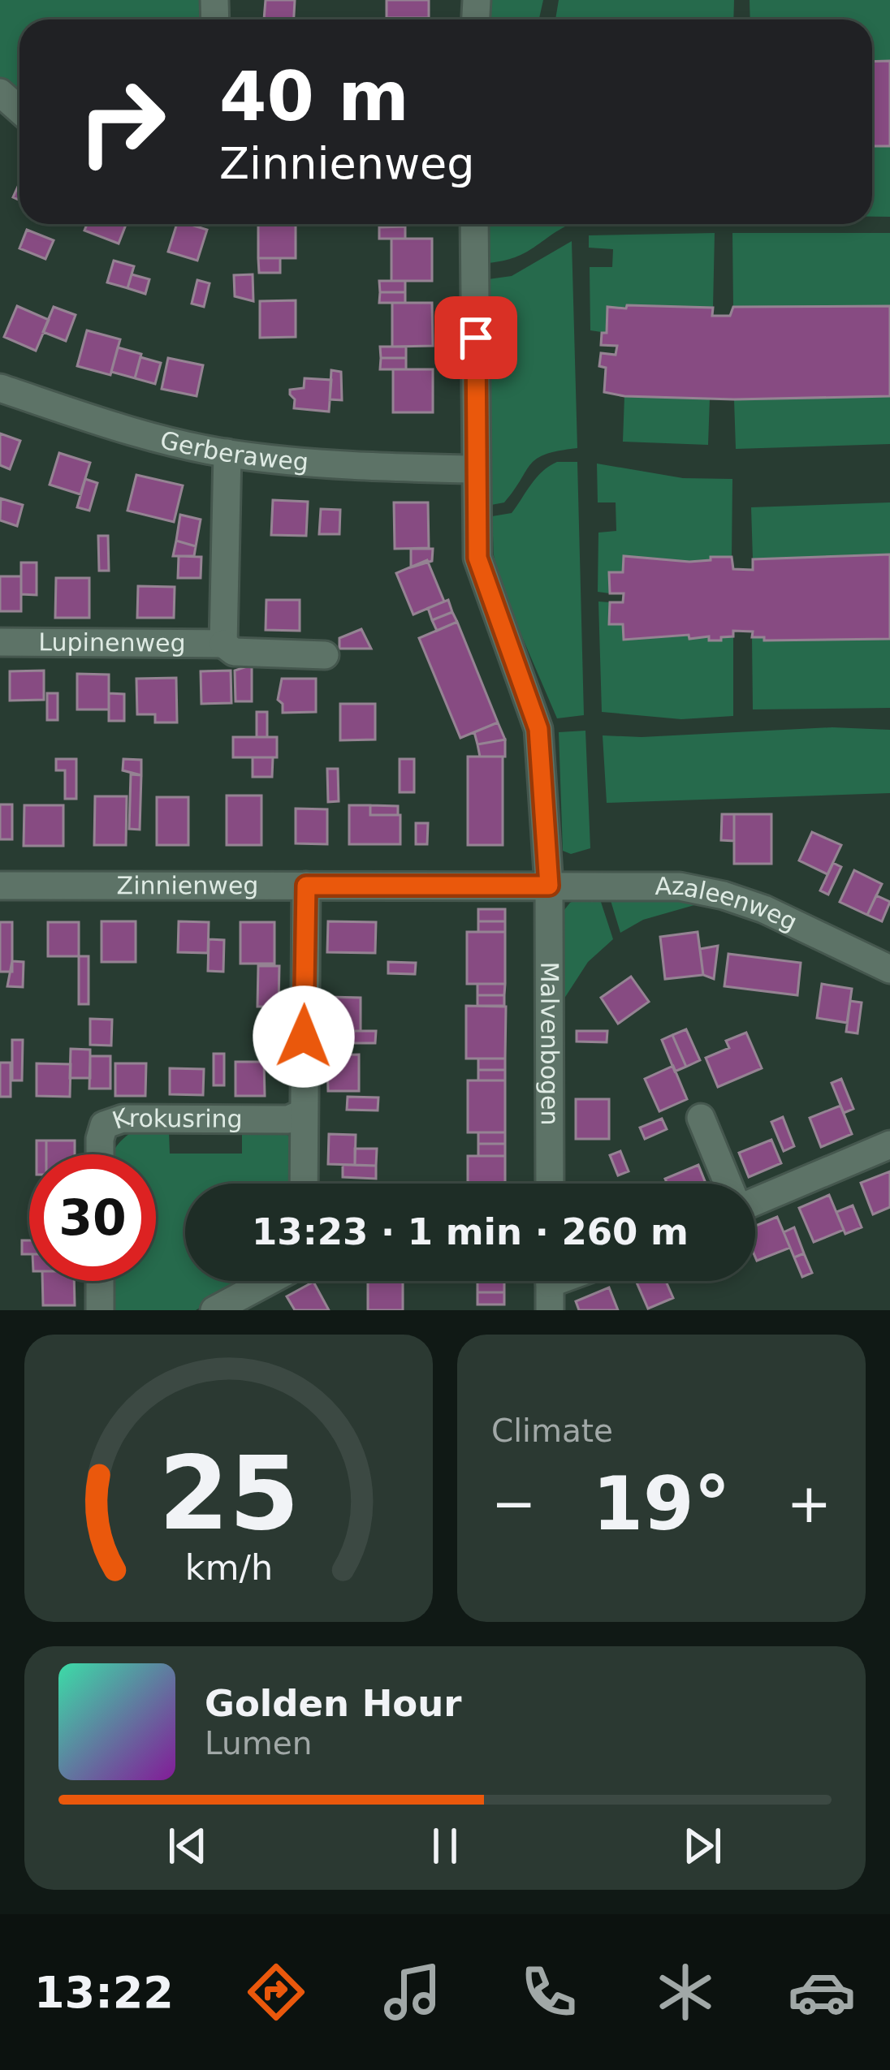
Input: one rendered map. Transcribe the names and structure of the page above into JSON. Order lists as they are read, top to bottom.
{
  "streets": {
    "street": [
      "Gerberaweg",
      "Lupinenweg",
      "Zinnienweg",
      "Azaleenweg",
      "Malvenbogen",
      "Krokusring"
    ]
  },
  "crossings": [
    ["Gerberaweg", "Malvenbogen"],
    ["Zinnienweg", "Azaleenweg"],
    ["Zinnienweg", "Malvenbogen"],
    ["Azaleenweg", "Malvenbogen"]
  ],
  "page": {
    "turn": ["40 m", "Zinnienweg"],
    "limit": "30",
    "trip": "13:23 · 1 min · 260 m",
    "tile": "Climate",
    "heat": ["−", "19°", "+"],
    "song": ["Golden Hour", "Lumen"],
    "tabs": "13:22",
    "gauge": ["25", "km/h"]
  }
}
